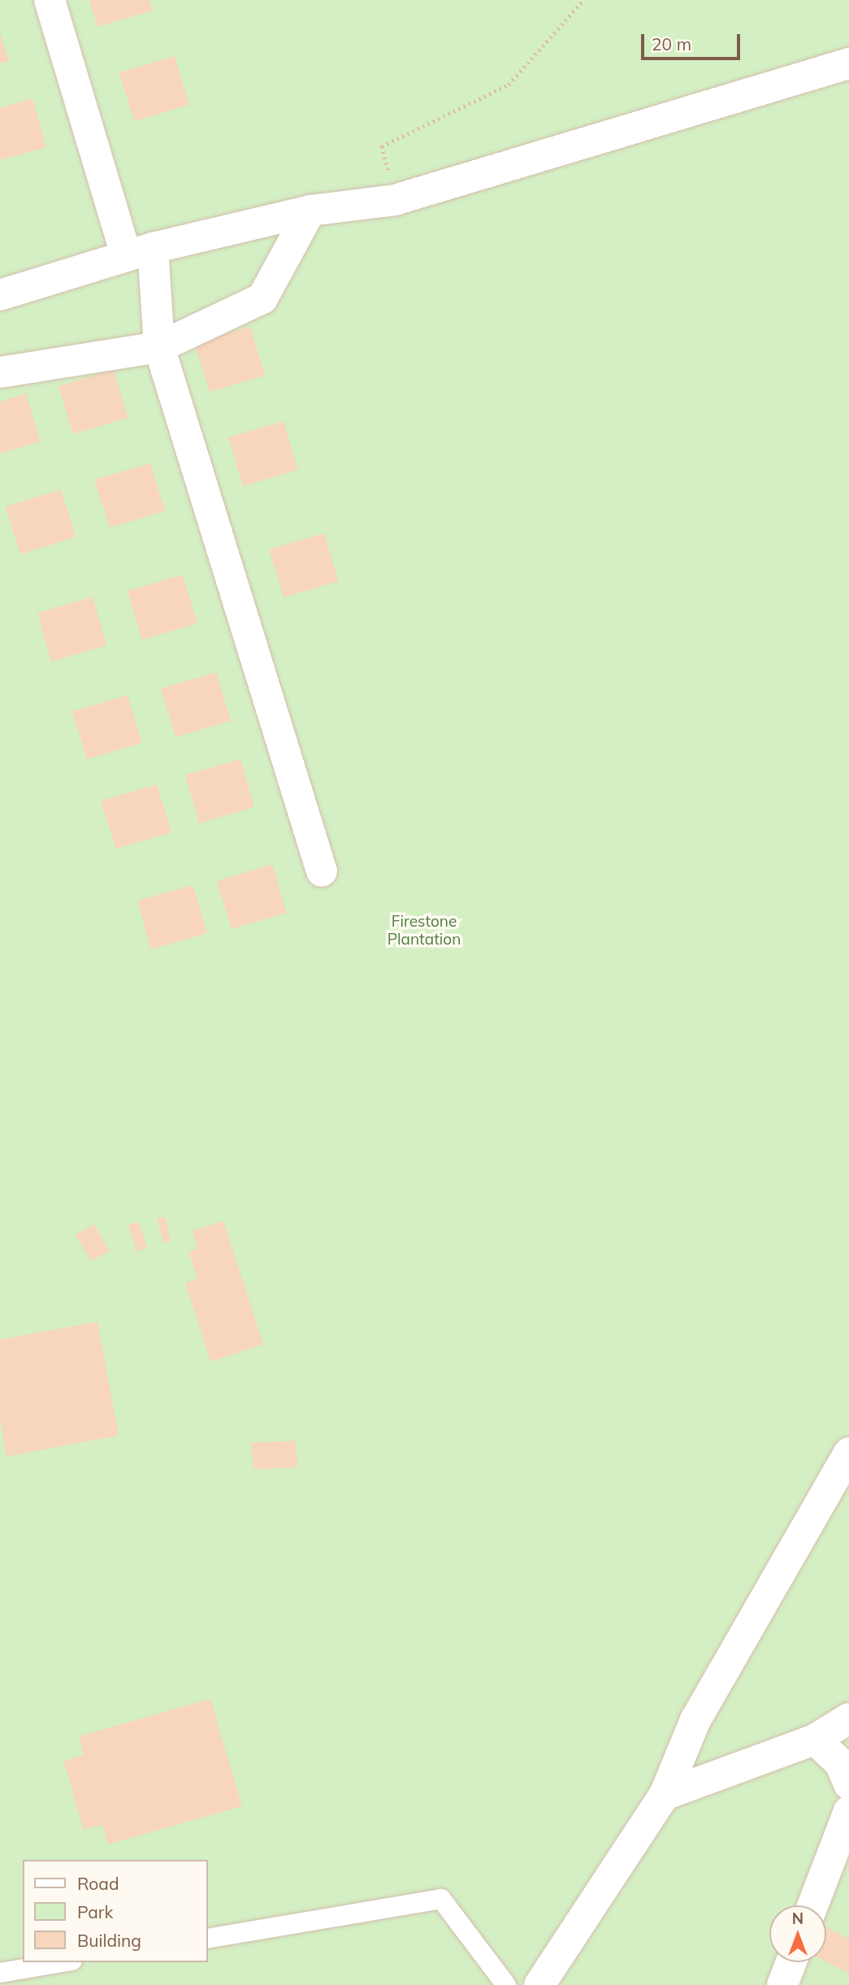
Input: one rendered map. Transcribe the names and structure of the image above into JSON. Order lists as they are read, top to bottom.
{
  "parks": ["Firestone Plantation"],
  "legend": ["Road", "Park", "Building"],
  "scale_bar": "20 m",
  "north": "top"
}
